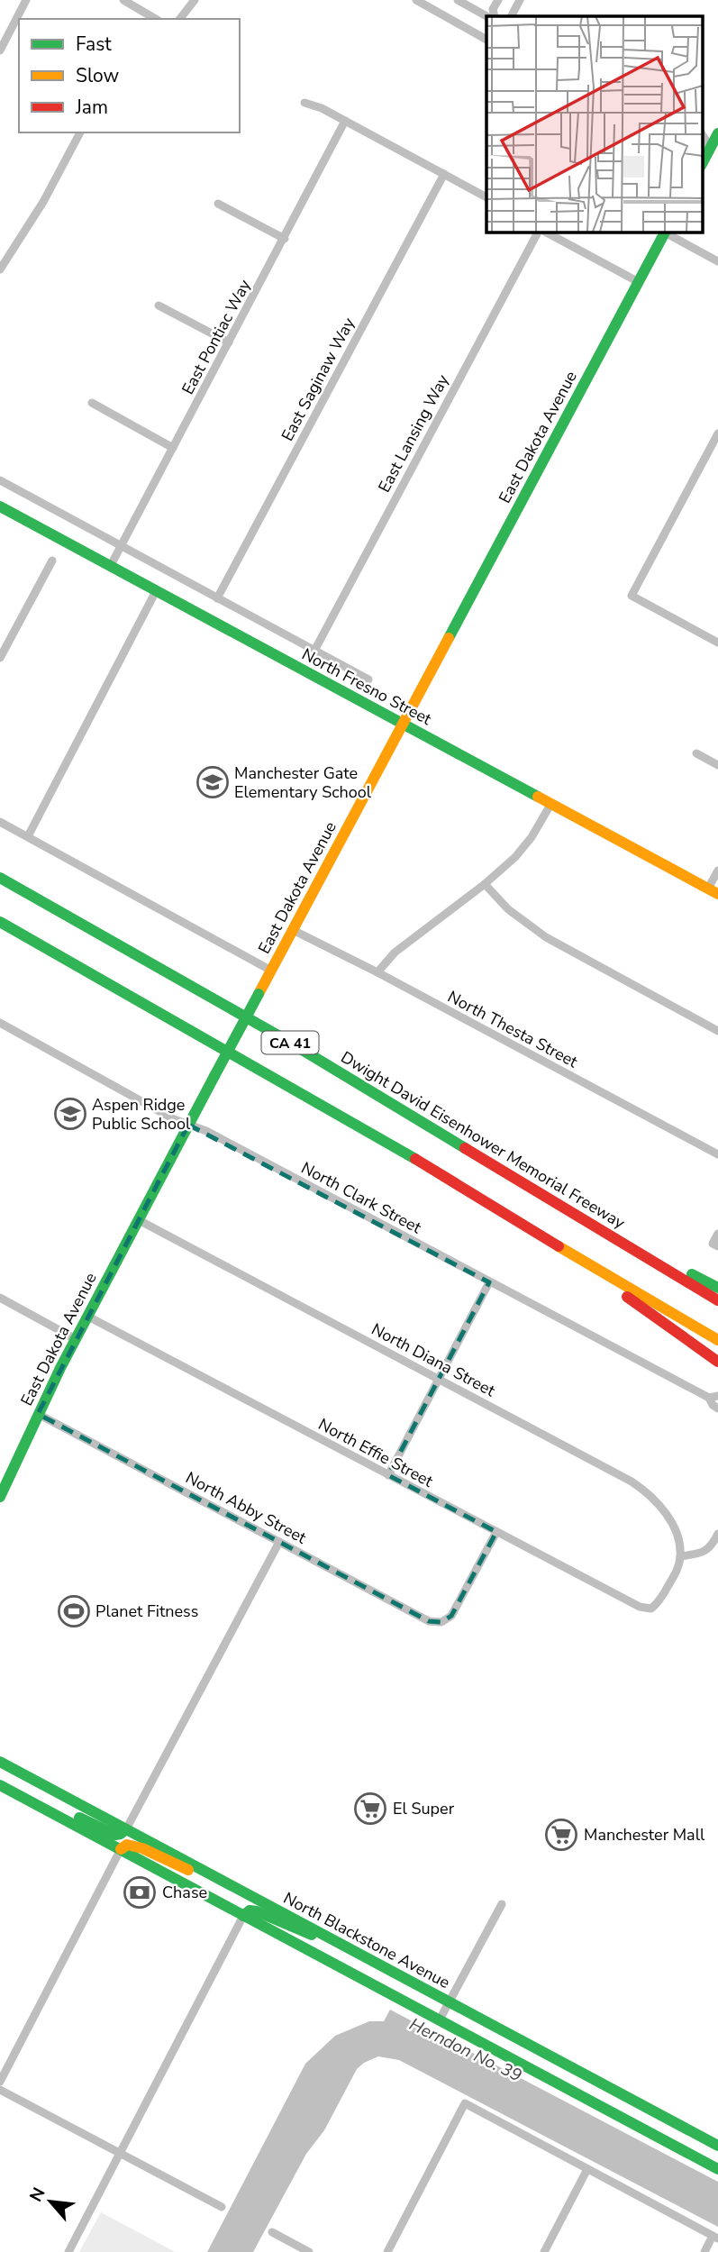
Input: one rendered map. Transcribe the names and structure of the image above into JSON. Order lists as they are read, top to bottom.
{
  "streets": {
    "main road": [
      "East Dakota Avenue",
      "North Fresno Street",
      "CA 41",
      "Dwight David Eisenhower Memorial Freeway",
      "North Blackstone Avenue"
    ],
    "street": [
      "East Pontiac Way",
      "East Saginaw Way",
      "East Lansing Way",
      "North Thesta Street",
      "North Clark Street",
      "North Diana Street",
      "North Effie Street",
      "North Abby Street"
    ]
  },
  "crossings": [
    ["East Pontiac Way", "North Fresno Street"],
    ["East Dakota Avenue", "North Fresno Street"],
    ["East Dakota Avenue", "North Thesta Street"],
    ["East Dakota Avenue", "North Clark Street"],
    ["East Dakota Avenue", "North Diana Street"],
    ["East Dakota Avenue", "North Effie Street"],
    ["East Dakota Avenue", "North Abby Street"],
    ["North Diana Street", "North Effie Street"],
    ["North Effie Street", "North Abby Street"]
  ],
  "water": ["Herndon No. 39"],
  "places": {
    "school or university": ["Manchester Gate Elementary School", "Aspen Ridge Public School"],
    "sports": ["Planet Fitness"],
    "supermarket": ["El Super", "Manchester Mall"],
    "bank": ["Chase"]
  },
  "legend": ["Fast", "Slow", "Jam"],
  "north": "top left"
}
